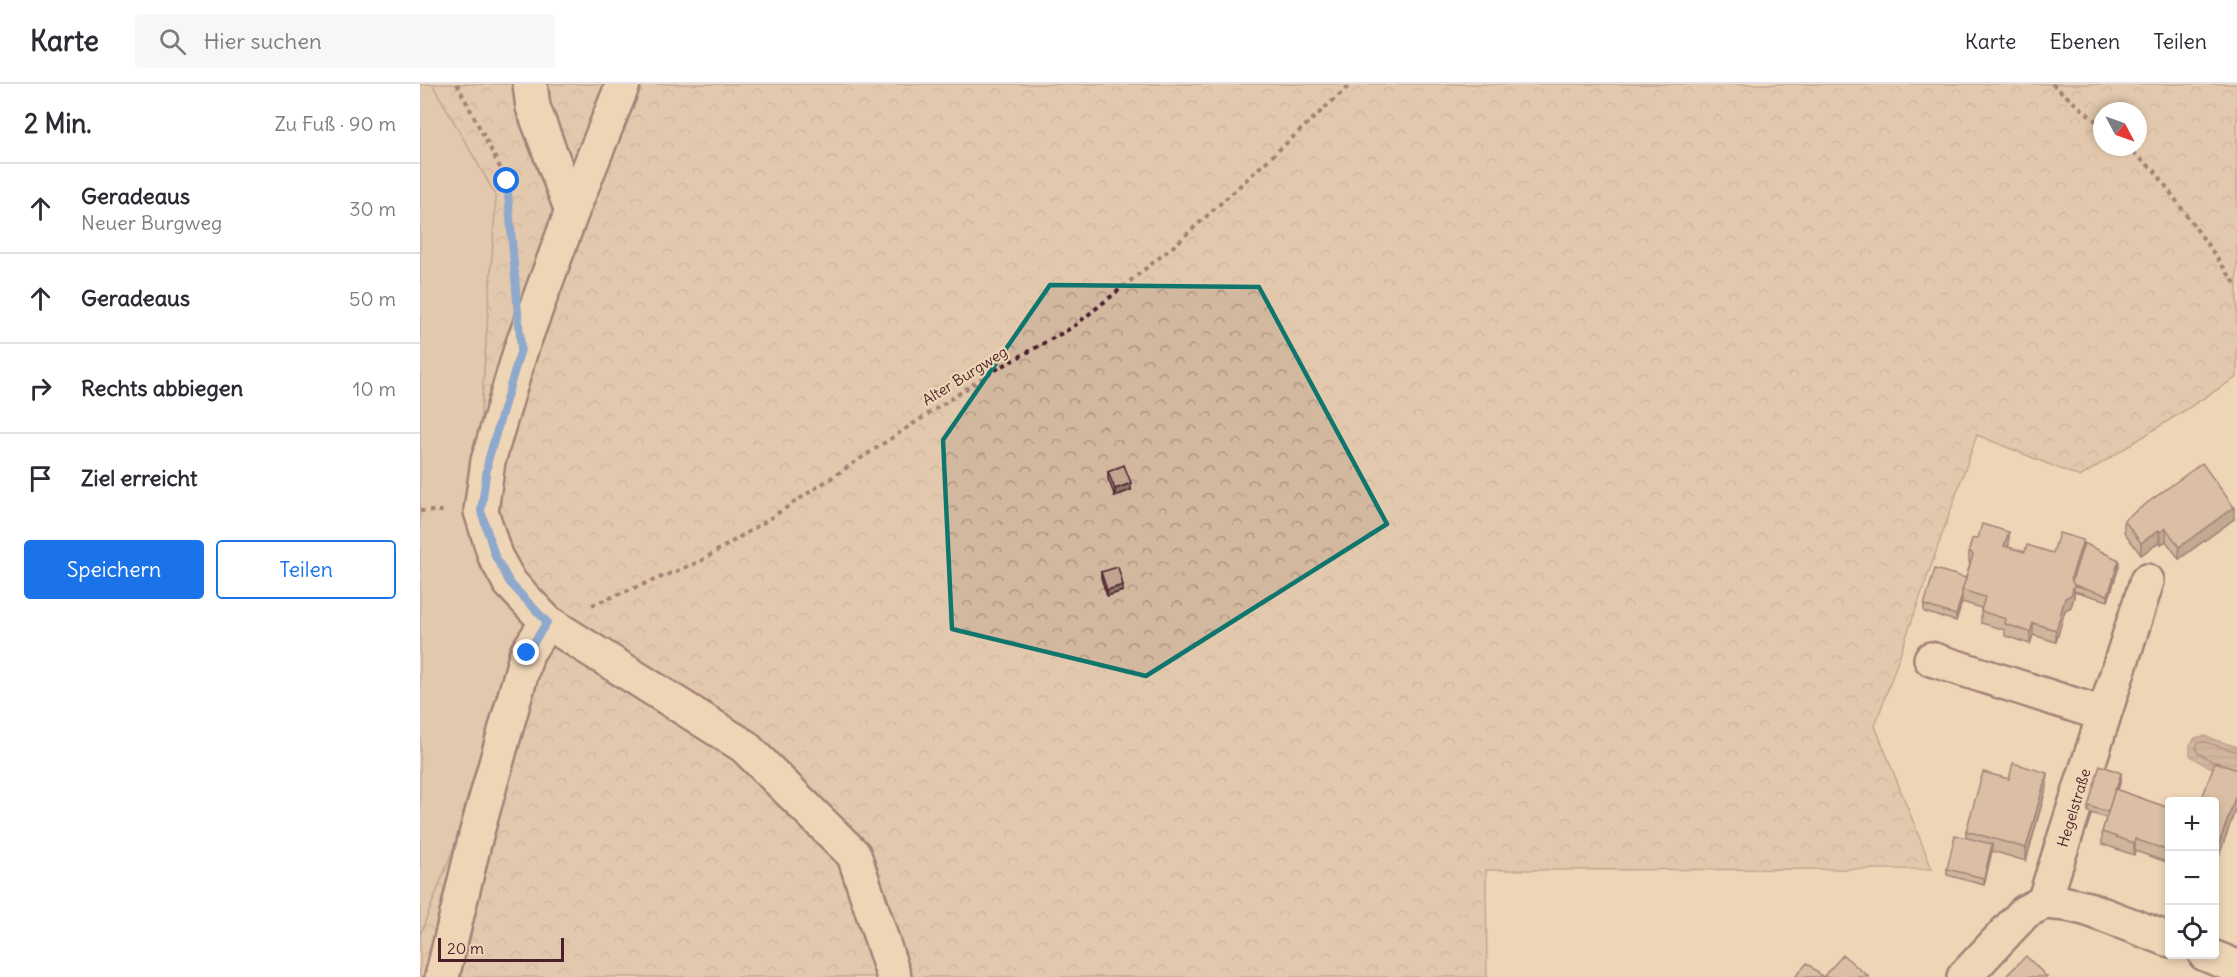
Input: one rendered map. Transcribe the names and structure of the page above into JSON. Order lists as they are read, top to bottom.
{
  "streets": {
    "street": ["Hegelstraße"],
    "path": ["Alter Burgweg"]
  },
  "scale_bar": "20 m",
  "north": "bottom right",
  "page": {
    "header": "Karte",
    "search": "Hier suchen",
    "nav": ["Karte", "Ebenen", "Teilen"],
    "heading": ["2 Min.", "Zu Fuß · 90 m"],
    "list": [
      ["Geradeaus", "Neuer Burgweg", "30 m"],
      ["Geradeaus", "50 m"],
      ["Rechts abbiegen", "10 m"],
      "Ziel erreicht"
    ],
    "buttons": ["Speichern", "Teilen"],
    "map_buttons": ["+", "−"],
    "scale": "20 m"
  }
}
